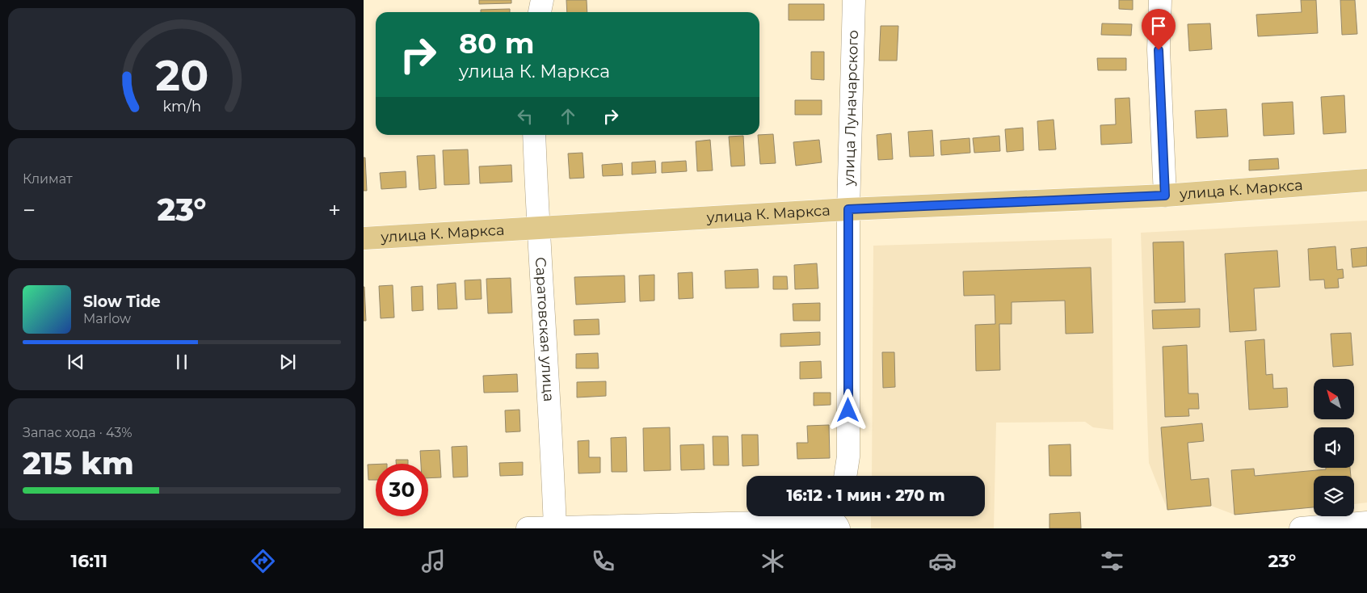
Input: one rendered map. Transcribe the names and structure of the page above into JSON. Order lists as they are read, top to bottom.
{
  "streets": {
    "main road": ["улица К. Маркса"],
    "street": ["улица Луначарского", "Саратовская улица"]
  },
  "crossings": [
    ["улица Луначарского", "улица К. Маркса"],
    ["улица К. Маркса", "Саратовская улица"]
  ],
  "north": "top left",
  "page": {
    "turn": ["80 m", "улица К. Маркса"],
    "tile": [
      "Климат",
      ["Запас хода · 43%", "215 km"]
    ],
    "heat": ["−", "23°", "+"],
    "song": ["Slow Tide", "Marlow"],
    "limit": "30",
    "trip": "16:12 · 1 мин · 270 m",
    "tabs": ["16:11", "23°"],
    "gauge": ["20", "km/h"]
  }
}
